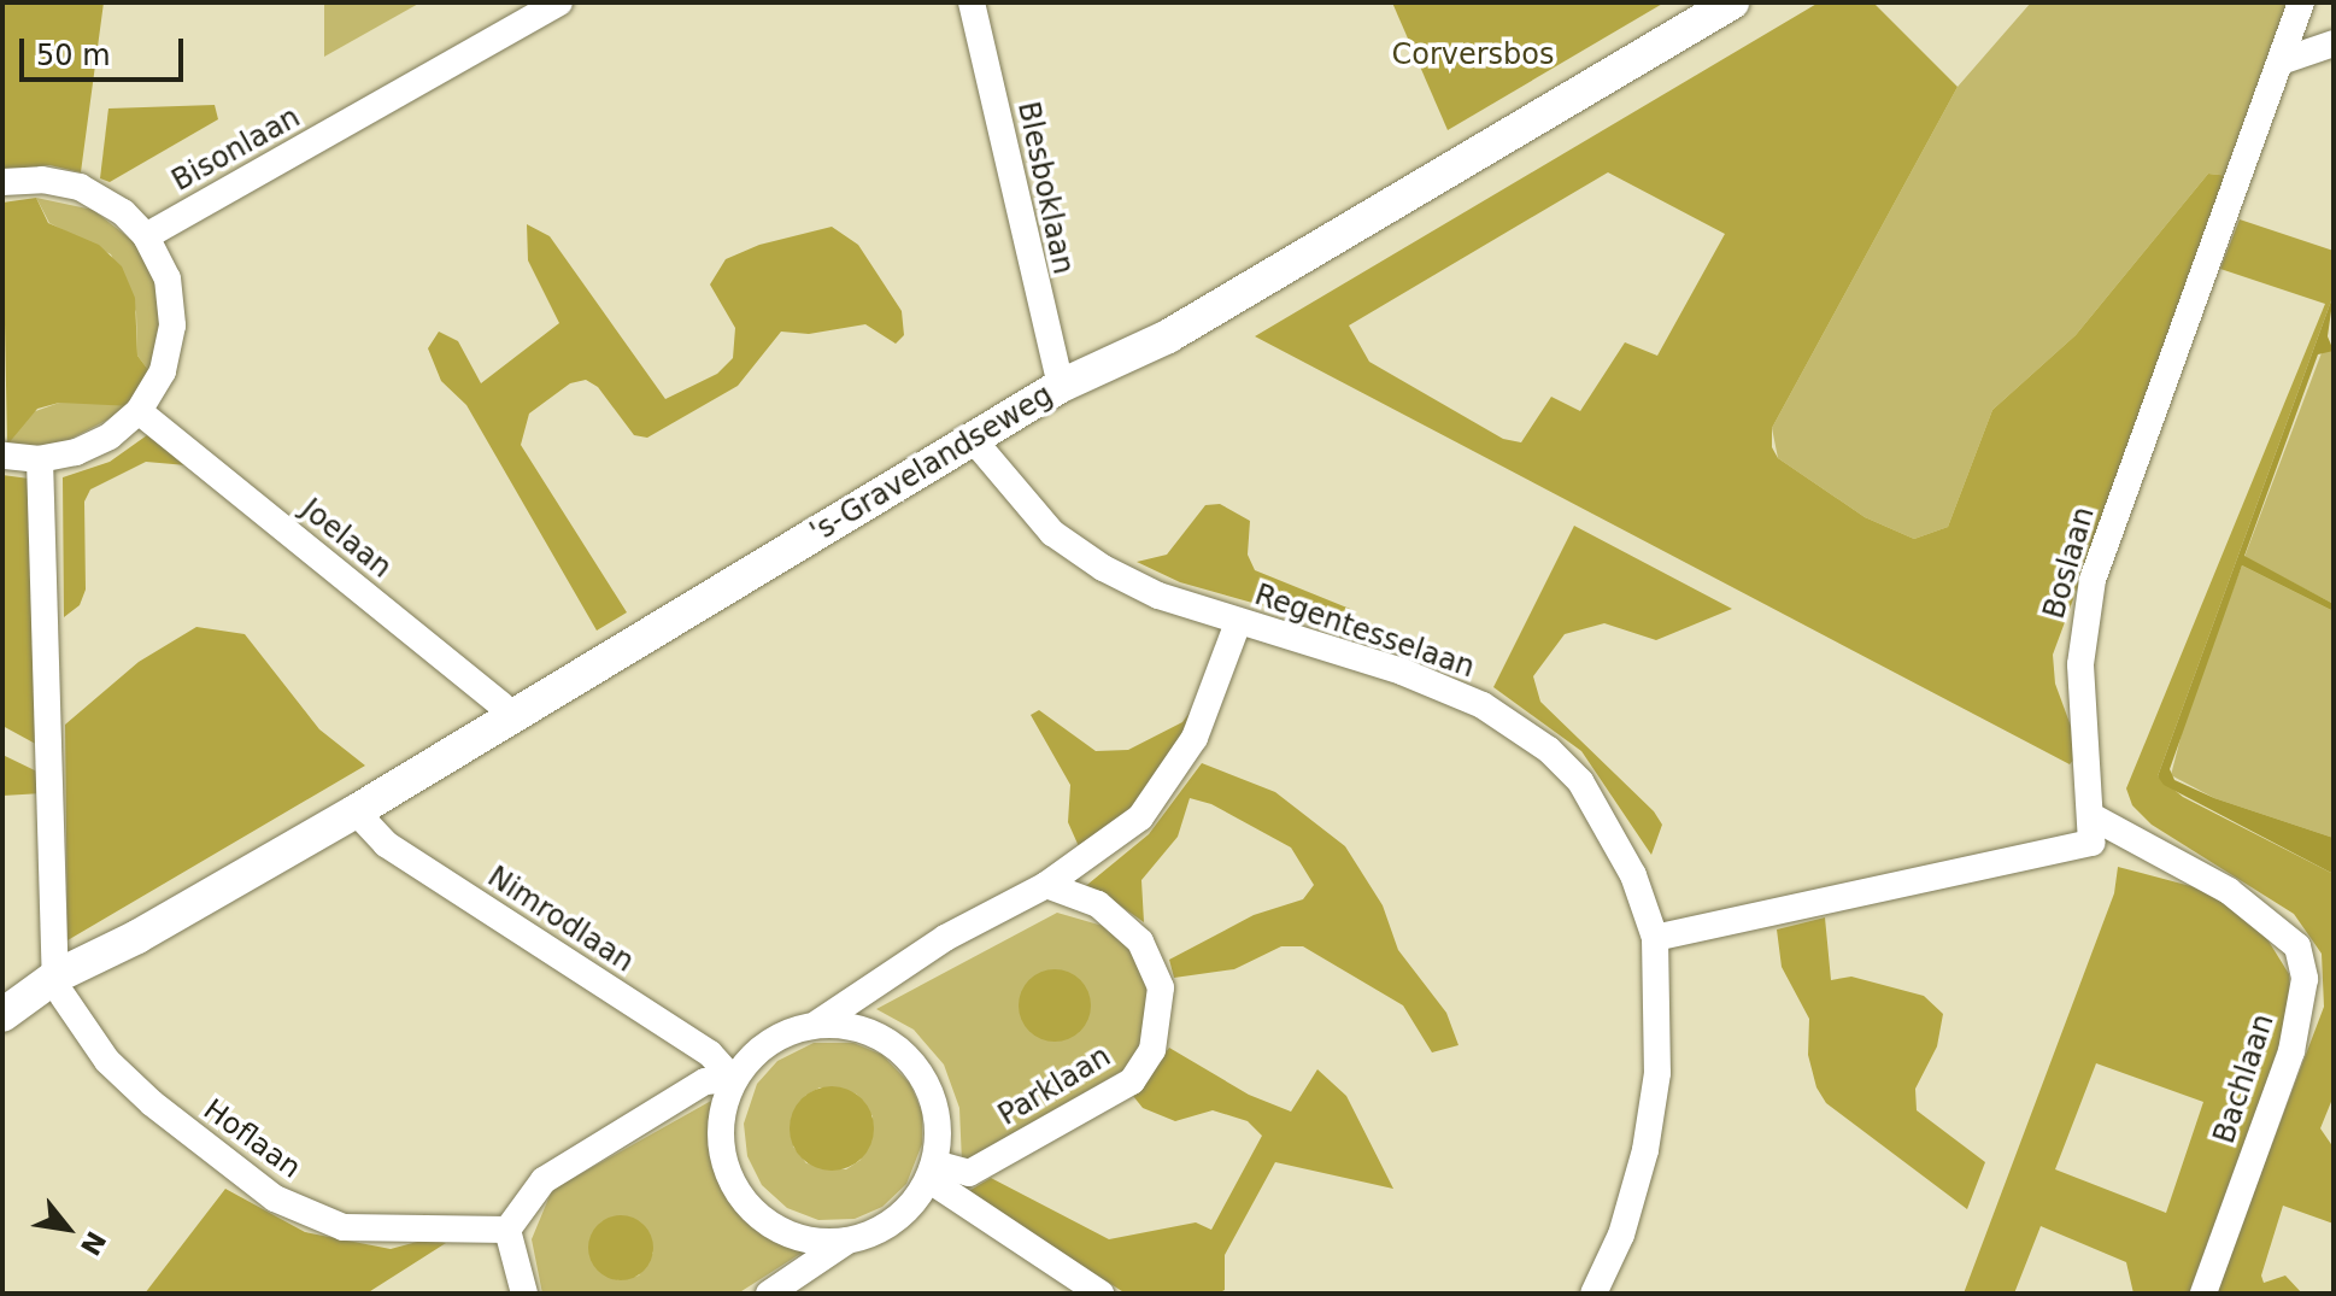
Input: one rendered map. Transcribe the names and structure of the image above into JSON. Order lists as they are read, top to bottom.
{
  "streets": {
    "street": [
      "Bisonlaan",
      "Blesboklaan",
      "'s-Gravelandseweg",
      "Joelaan",
      "Boslaan",
      "Regentesselaan",
      "Nimrodlaan",
      "Bachlaan",
      "Parklaan",
      "Hoflaan"
    ]
  },
  "crossings": [
    ["Blesboklaan", "'s-Gravelandseweg"],
    ["'s-Gravelandseweg", "Joelaan"],
    ["'s-Gravelandseweg", "Regentesselaan"],
    ["'s-Gravelandseweg", "Nimrodlaan"],
    ["'s-Gravelandseweg", "Hoflaan"],
    ["Boslaan", "Bachlaan"],
    ["Nimrodlaan", "Parklaan"]
  ],
  "parks": ["Corversbos"],
  "scale_bar": "50 m",
  "north": "bottom right"
}
